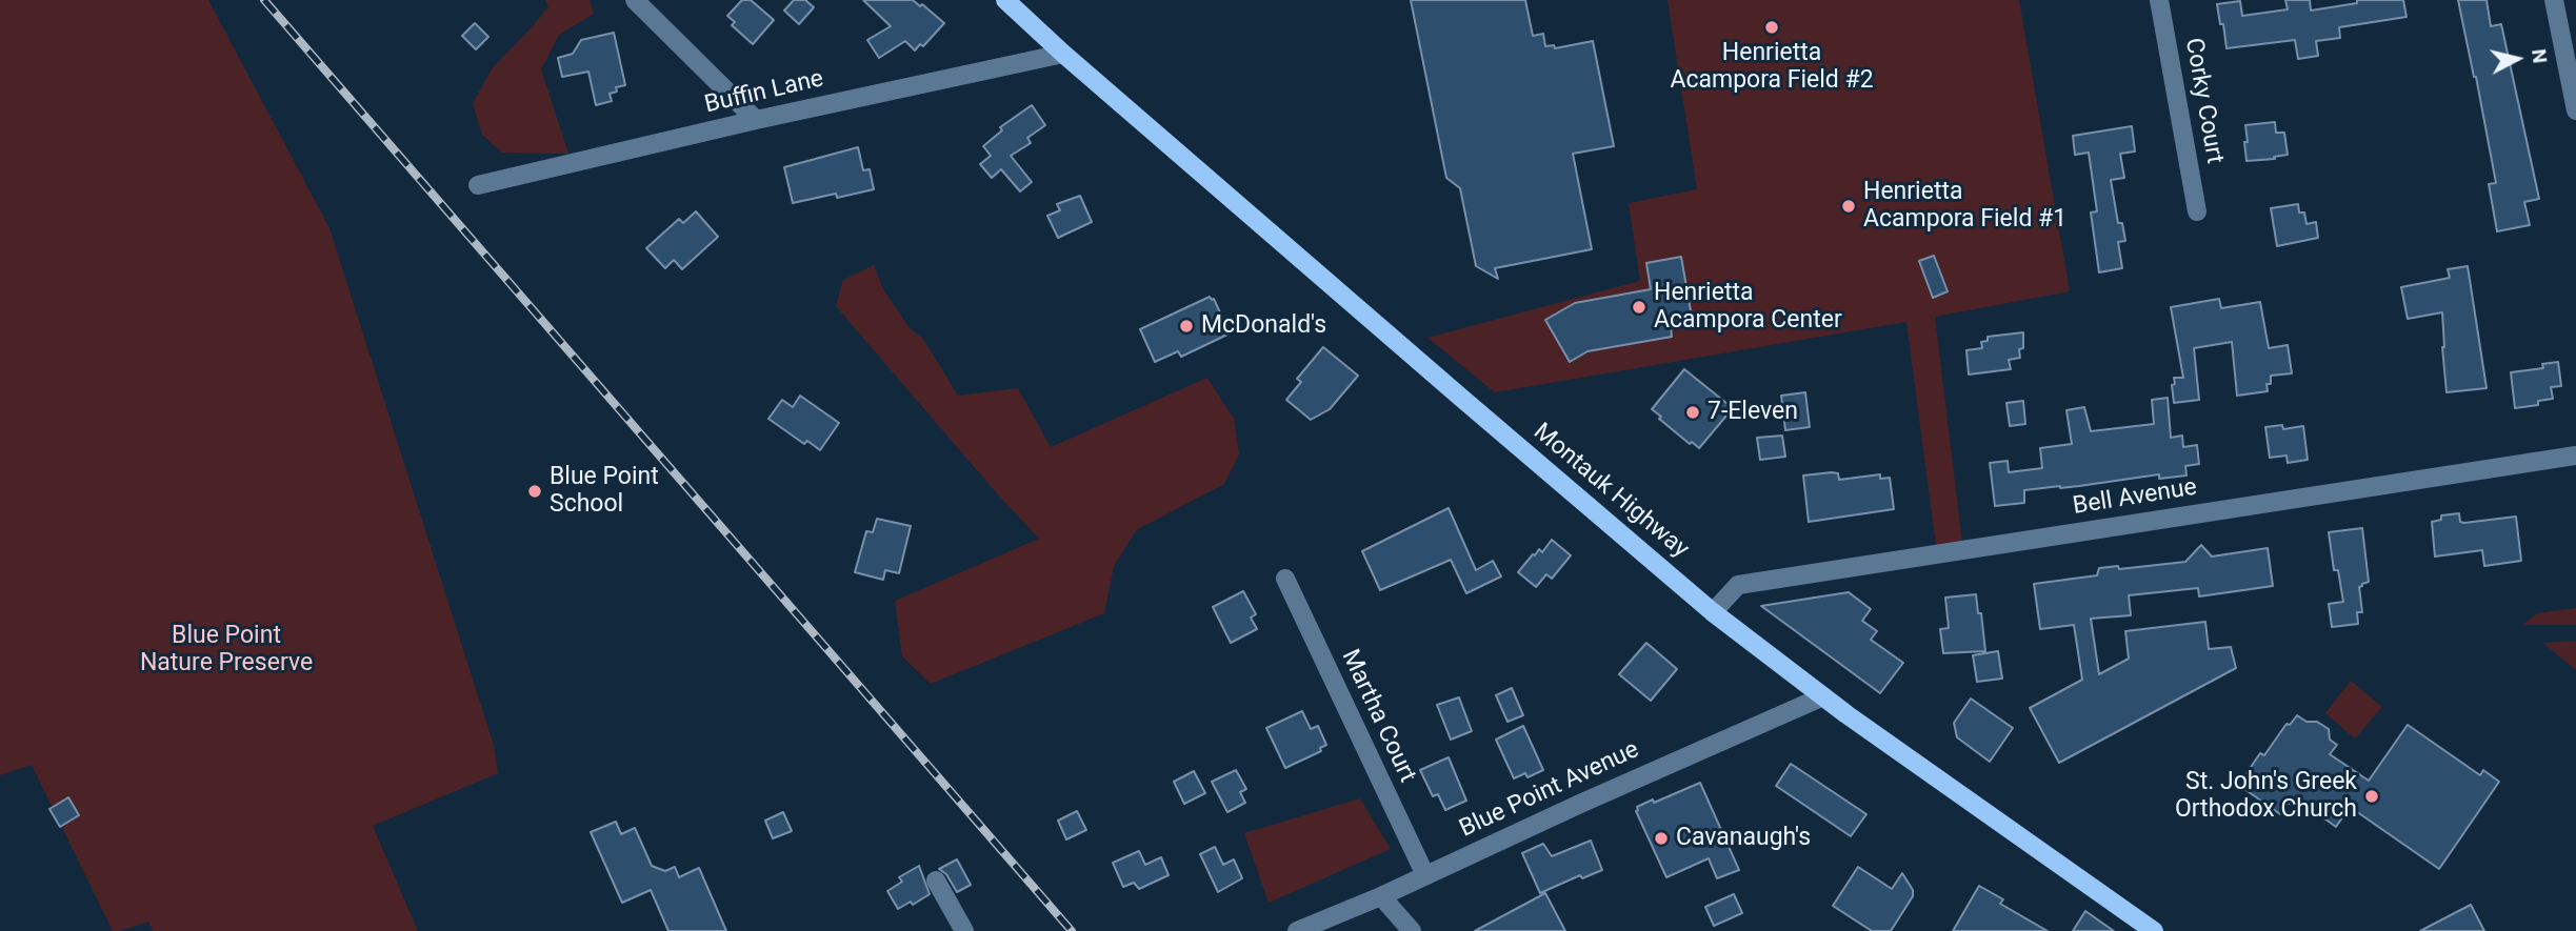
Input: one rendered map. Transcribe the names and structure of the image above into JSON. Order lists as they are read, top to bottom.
{
  "streets": {
    "main road": ["Montauk Highway"],
    "street": [
      "Buffin Lane",
      "Corky Court",
      "Bell Avenue",
      "Martha Court",
      "Blue Point Avenue"
    ]
  },
  "crossings": [
    ["Buffin Lane", "Montauk Highway"],
    ["Montauk Highway", "Bell Avenue"],
    ["Montauk Highway", "Blue Point Avenue"],
    ["Martha Court", "Blue Point Avenue"]
  ],
  "parks": ["Blue Point Nature Preserve"],
  "places": [
    "Henrietta Acampora Field #2",
    "Henrietta Acampora Field #1",
    "Henrietta Acampora Center",
    "McDonald's",
    "7-Eleven",
    "Blue Point School",
    "St. John's Greek Orthodox Church",
    "Cavanaugh's"
  ],
  "north": "right"
}
